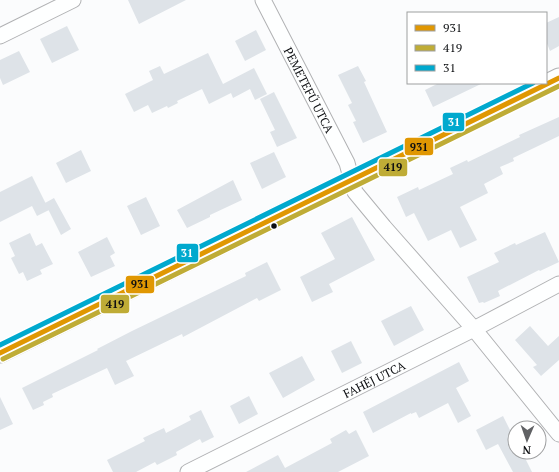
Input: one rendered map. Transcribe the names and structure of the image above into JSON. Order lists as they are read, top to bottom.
{
  "streets": {
    "street": ["PEMETEFŰ UTCA", "FAHÉJ UTCA"]
  },
  "crossings": [
    ["PEMETEFŰ UTCA", "FAHÉJ UTCA"]
  ],
  "lines": ["transit line 931", "transit line 31", "transit line 419"],
  "legend": ["931", "419", "31"],
  "north": "bottom"
}
